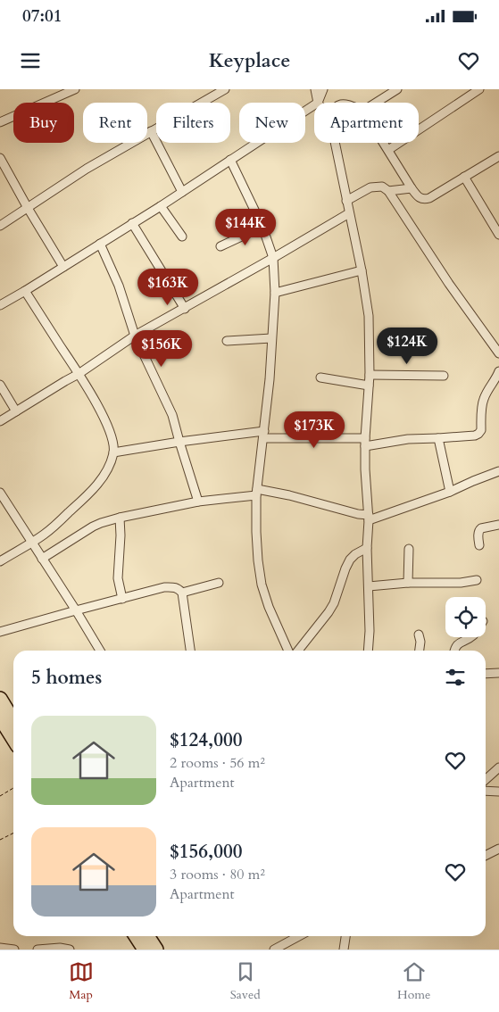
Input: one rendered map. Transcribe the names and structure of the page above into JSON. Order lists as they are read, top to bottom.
{
  "page": {
    "status": "07:01",
    "header": "Keyplace",
    "chip": [
      "Buy",
      "Rent",
      "Filters",
      "New",
      "Apartment"
    ],
    "price": [
      "$144K",
      "$163K",
      "$124K",
      "$156K",
      "$173K"
    ],
    "heading": "5 homes",
    "list": [
      {
        "name": "$124,000",
        "note": "2 rooms · 56 m² · Apartment"
      },
      {
        "name": "$156,000",
        "note": "3 rooms · 80 m² · Apartment"
      }
    ],
    "tabs": ["Map", "Saved", "Home"]
  }
}
